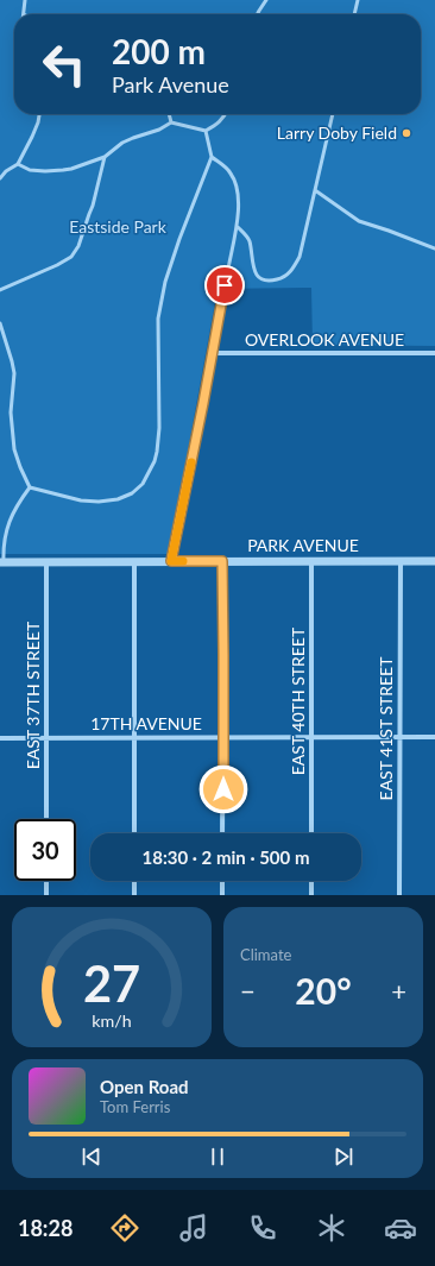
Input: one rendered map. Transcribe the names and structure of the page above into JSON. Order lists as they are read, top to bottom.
{
  "streets": {
    "street": [
      "OVERLOOK AVENUE",
      "PARK AVENUE",
      "EAST 37TH STREET",
      "EAST 40TH STREET",
      "17TH AVENUE",
      "EAST 41ST STREET"
    ]
  },
  "crossings": [
    ["PARK AVENUE", "EAST 37TH STREET"],
    ["PARK AVENUE", "EAST 40TH STREET"],
    ["PARK AVENUE", "EAST 41ST STREET"],
    ["EAST 37TH STREET", "17TH AVENUE"],
    ["EAST 40TH STREET", "17TH AVENUE"],
    ["17TH AVENUE", "EAST 41ST STREET"]
  ],
  "parks": ["Eastside Park"],
  "places": ["Larry Doby Field"],
  "page": {
    "turn": ["200 m", "Park Avenue"],
    "limit": "30",
    "trip": "18:30 · 2 min · 500 m",
    "tile": "Climate",
    "heat": ["−", "20°", "+"],
    "song": ["Open Road", "Tom Ferris"],
    "tabs": "18:28",
    "gauge": ["27", "km/h"]
  }
}
